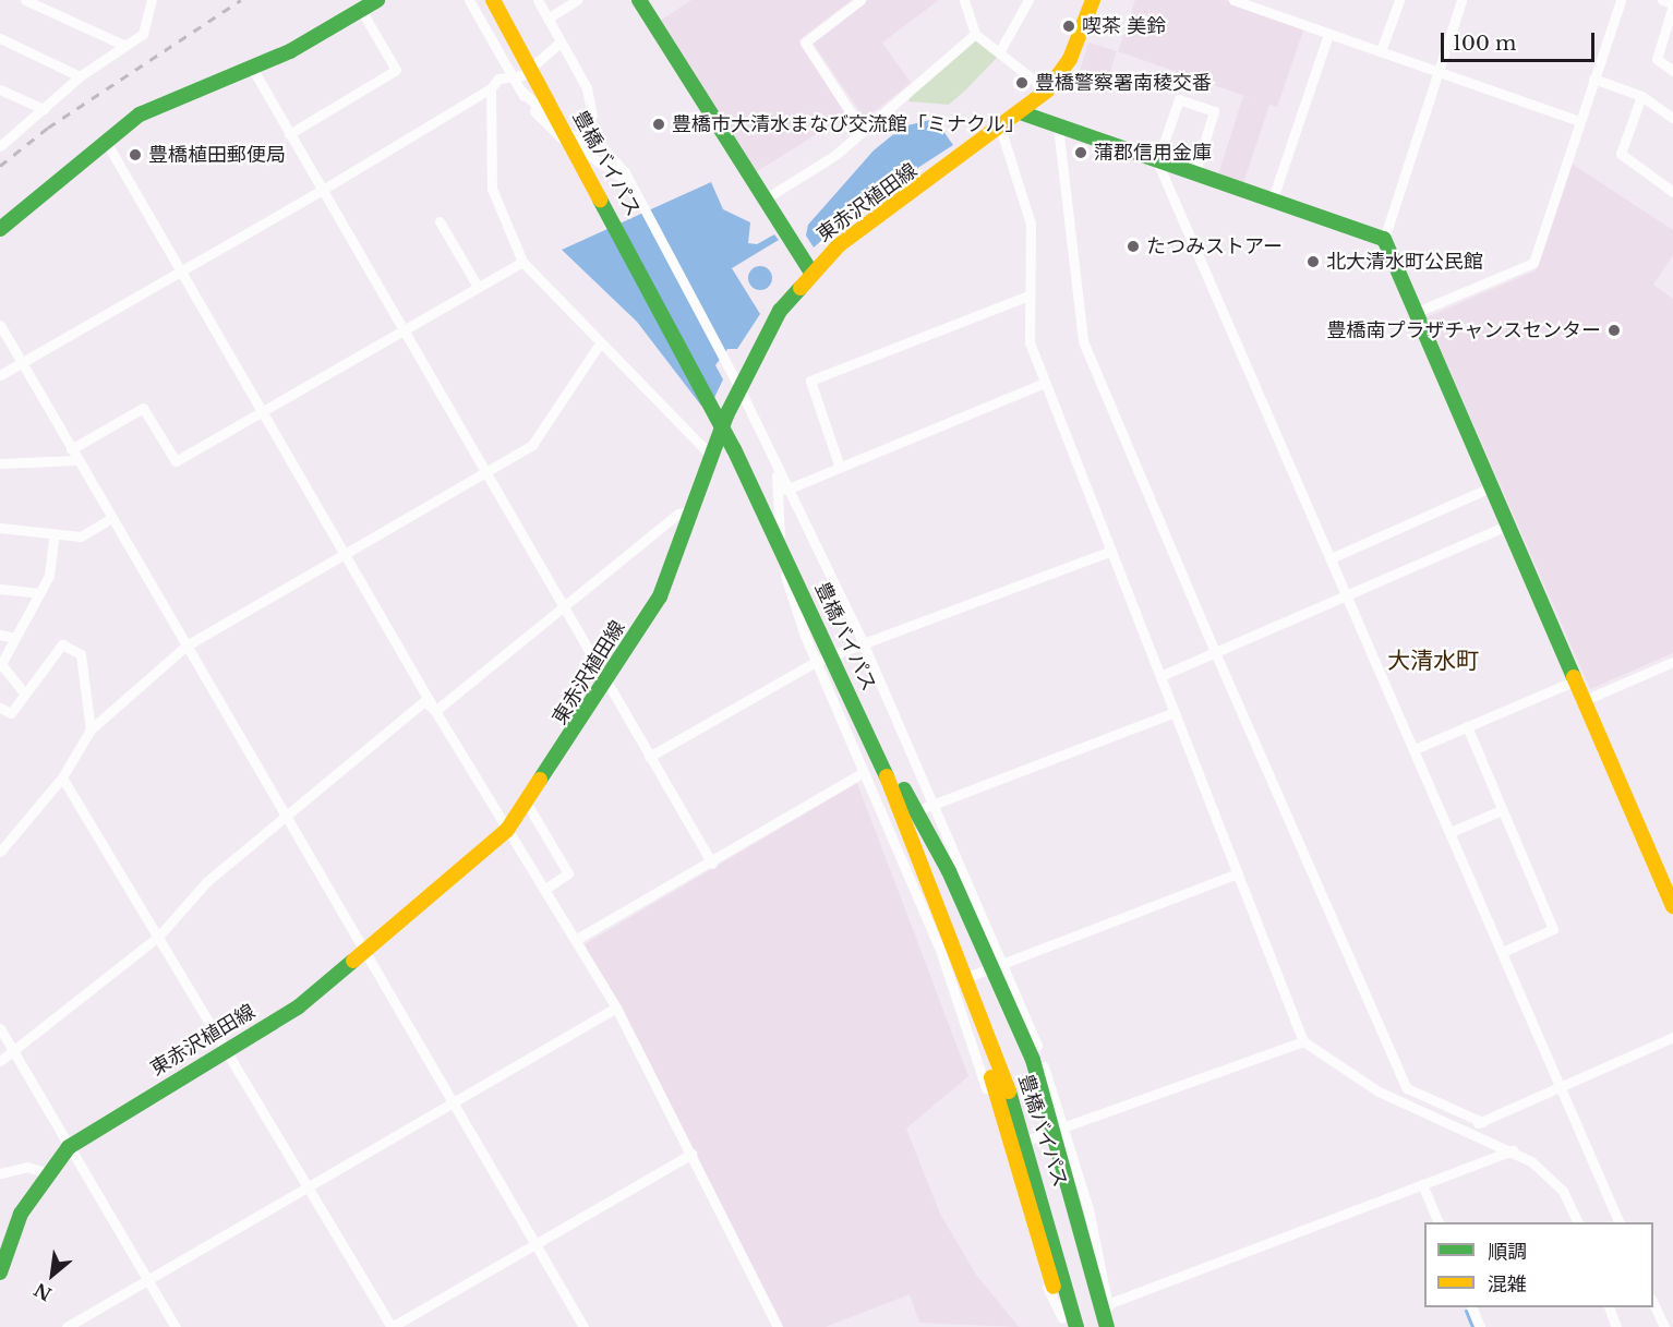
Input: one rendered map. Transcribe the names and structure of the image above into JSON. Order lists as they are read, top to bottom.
{
  "streets": {
    "main road": ["豊橋バイパス", "東赤沢植田線"]
  },
  "districts": ["大清水町"],
  "places": [
    "喫茶 美鈴",
    "豊橋警察署南稜交番",
    "豊橋市大清水まなび交流館「ミナクル」",
    "蒲郡信用金庫",
    "豊橋植田郵便局",
    "たつみストアー",
    "北大清水町公民館",
    "豊橋南プラザチャンスセンター"
  ],
  "legend": ["順調", "混雑"],
  "scale_bar": "100 m",
  "north": "bottom left"
}
